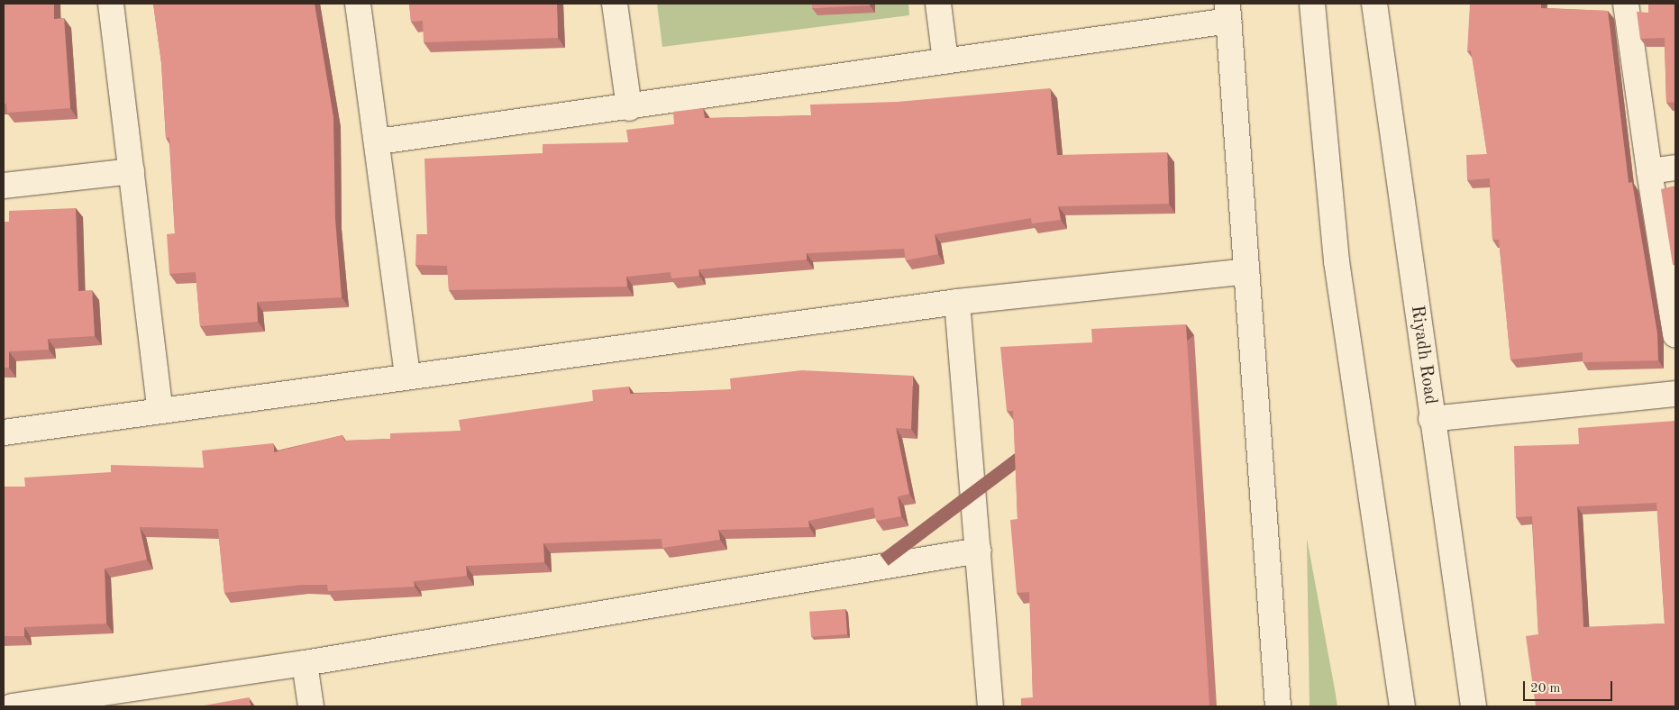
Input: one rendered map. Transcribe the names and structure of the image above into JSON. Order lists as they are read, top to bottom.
{
  "streets": {
    "street": ["Riyadh Road"]
  },
  "scale_bar": "20 m"
}
